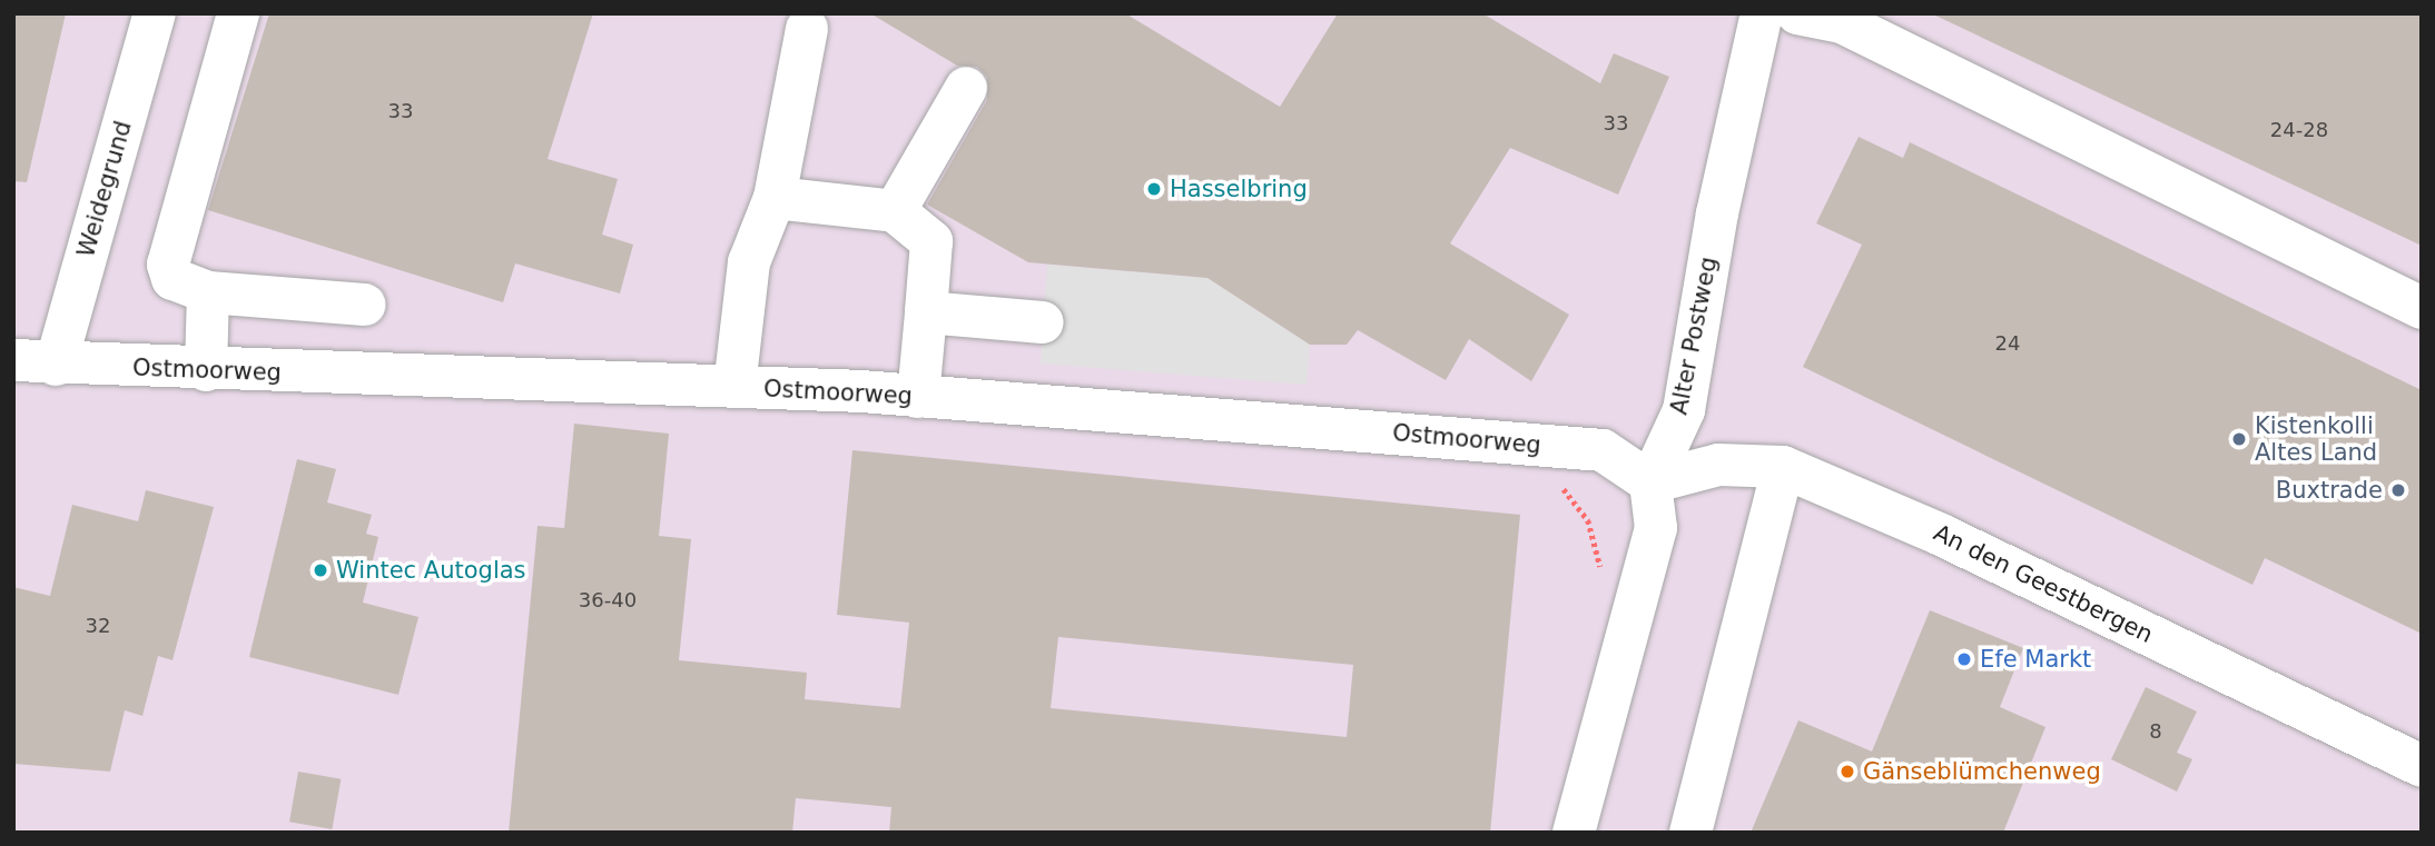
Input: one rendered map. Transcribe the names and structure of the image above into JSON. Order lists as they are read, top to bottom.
{
  "streets": {
    "street": [
      "Weidegrund",
      "Alter Postweg",
      "Ostmoorweg",
      "An den Geestbergen"
    ]
  },
  "crossings": [
    ["Weidegrund", "Ostmoorweg"],
    ["Alter Postweg", "Ostmoorweg"],
    ["Alter Postweg", "An den Geestbergen"],
    ["Ostmoorweg", "An den Geestbergen"]
  ],
  "places": [
    "Hasselbring",
    "Kistenkolli Altes Land",
    "Buxtrade",
    "Wintec Autoglas",
    "Efe Markt",
    "Gänseblümchenweg"
  ],
  "house_numbers": [
    "33",
    "33",
    "24-28",
    "24",
    "36-40",
    "32",
    "8"
  ]
}
